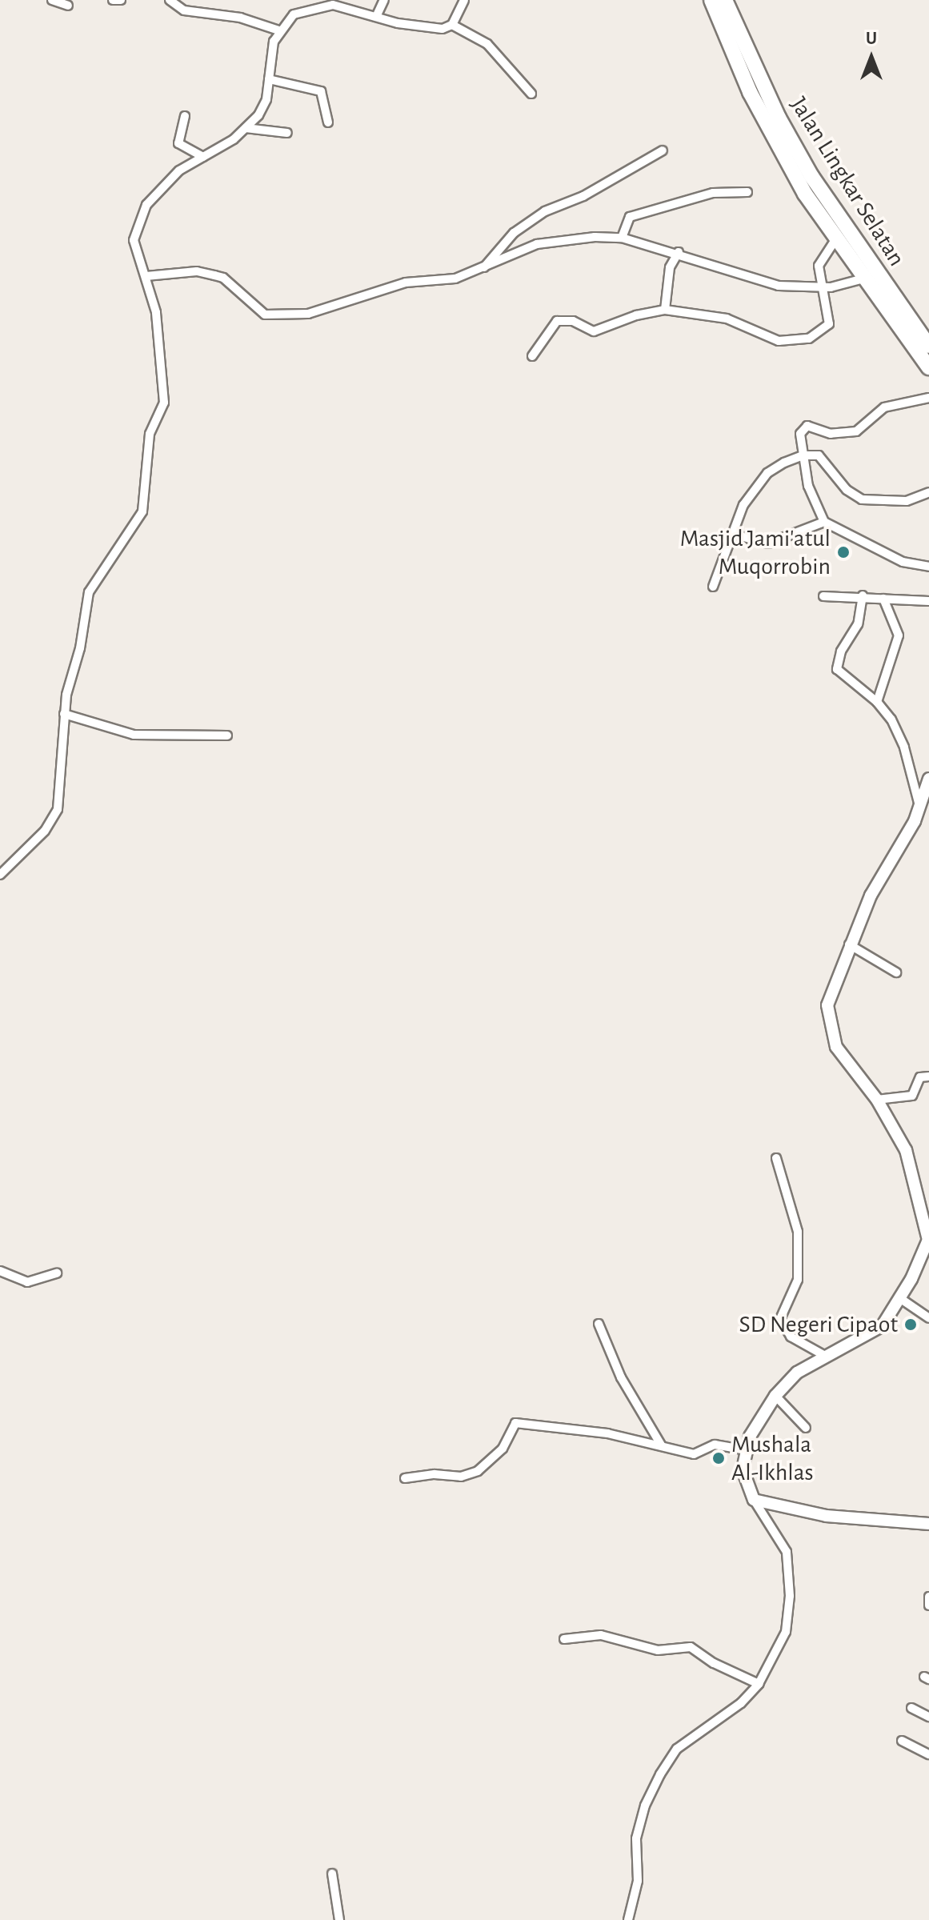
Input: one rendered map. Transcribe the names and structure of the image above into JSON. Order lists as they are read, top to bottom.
{
  "streets": {
    "highway": ["Jalan Lingkar Selatan"]
  },
  "places": ["Masjid Jami'atul Muqorrobin", "SD Negeri Cipaot", "Mushala Al-Ikhlas"],
  "north": "top"
}
